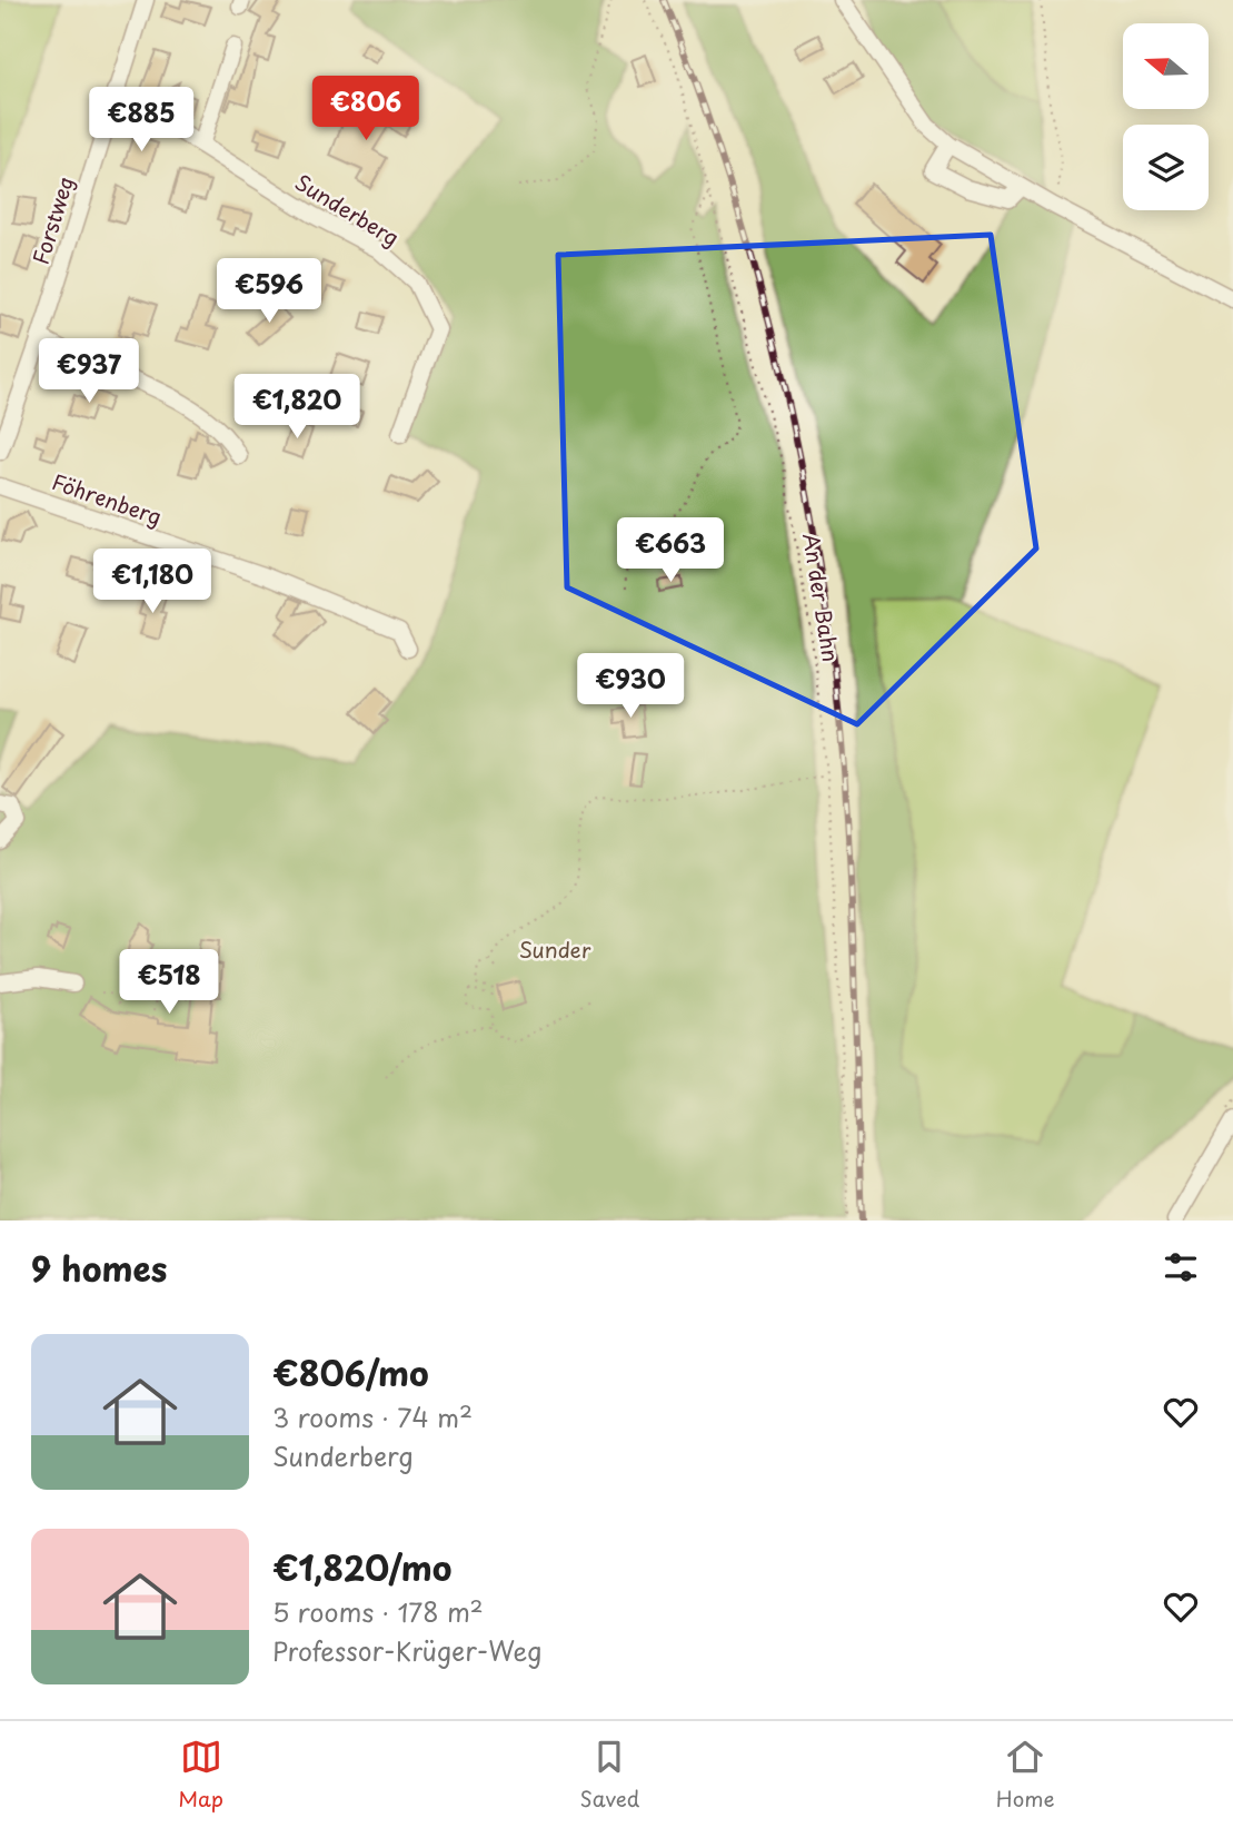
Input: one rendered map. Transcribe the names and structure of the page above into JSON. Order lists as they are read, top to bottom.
{
  "streets": {
    "street": ["Sunderberg", "Forstweg", "Föhrenberg"],
    "path": ["An der Bahn"]
  },
  "crossings": [
    ["Sunderberg", "Forstweg"]
  ],
  "parks": ["Sunder"],
  "north": "left",
  "page": {
    "price": [
      "€806",
      "€885",
      "€596",
      "€937",
      "€1,820",
      "€663",
      "€1,180",
      "€930",
      "€518"
    ],
    "heading": "9 homes",
    "list": [
      {
        "name": "€806/mo",
        "note": "3 rooms · 74 m² · Sunderberg"
      },
      {
        "name": "€1,820/mo",
        "note": "5 rooms · 178 m² · Professor-Krüger-Weg"
      }
    ],
    "tabs": ["Map", "Saved", "Home"]
  }
}
